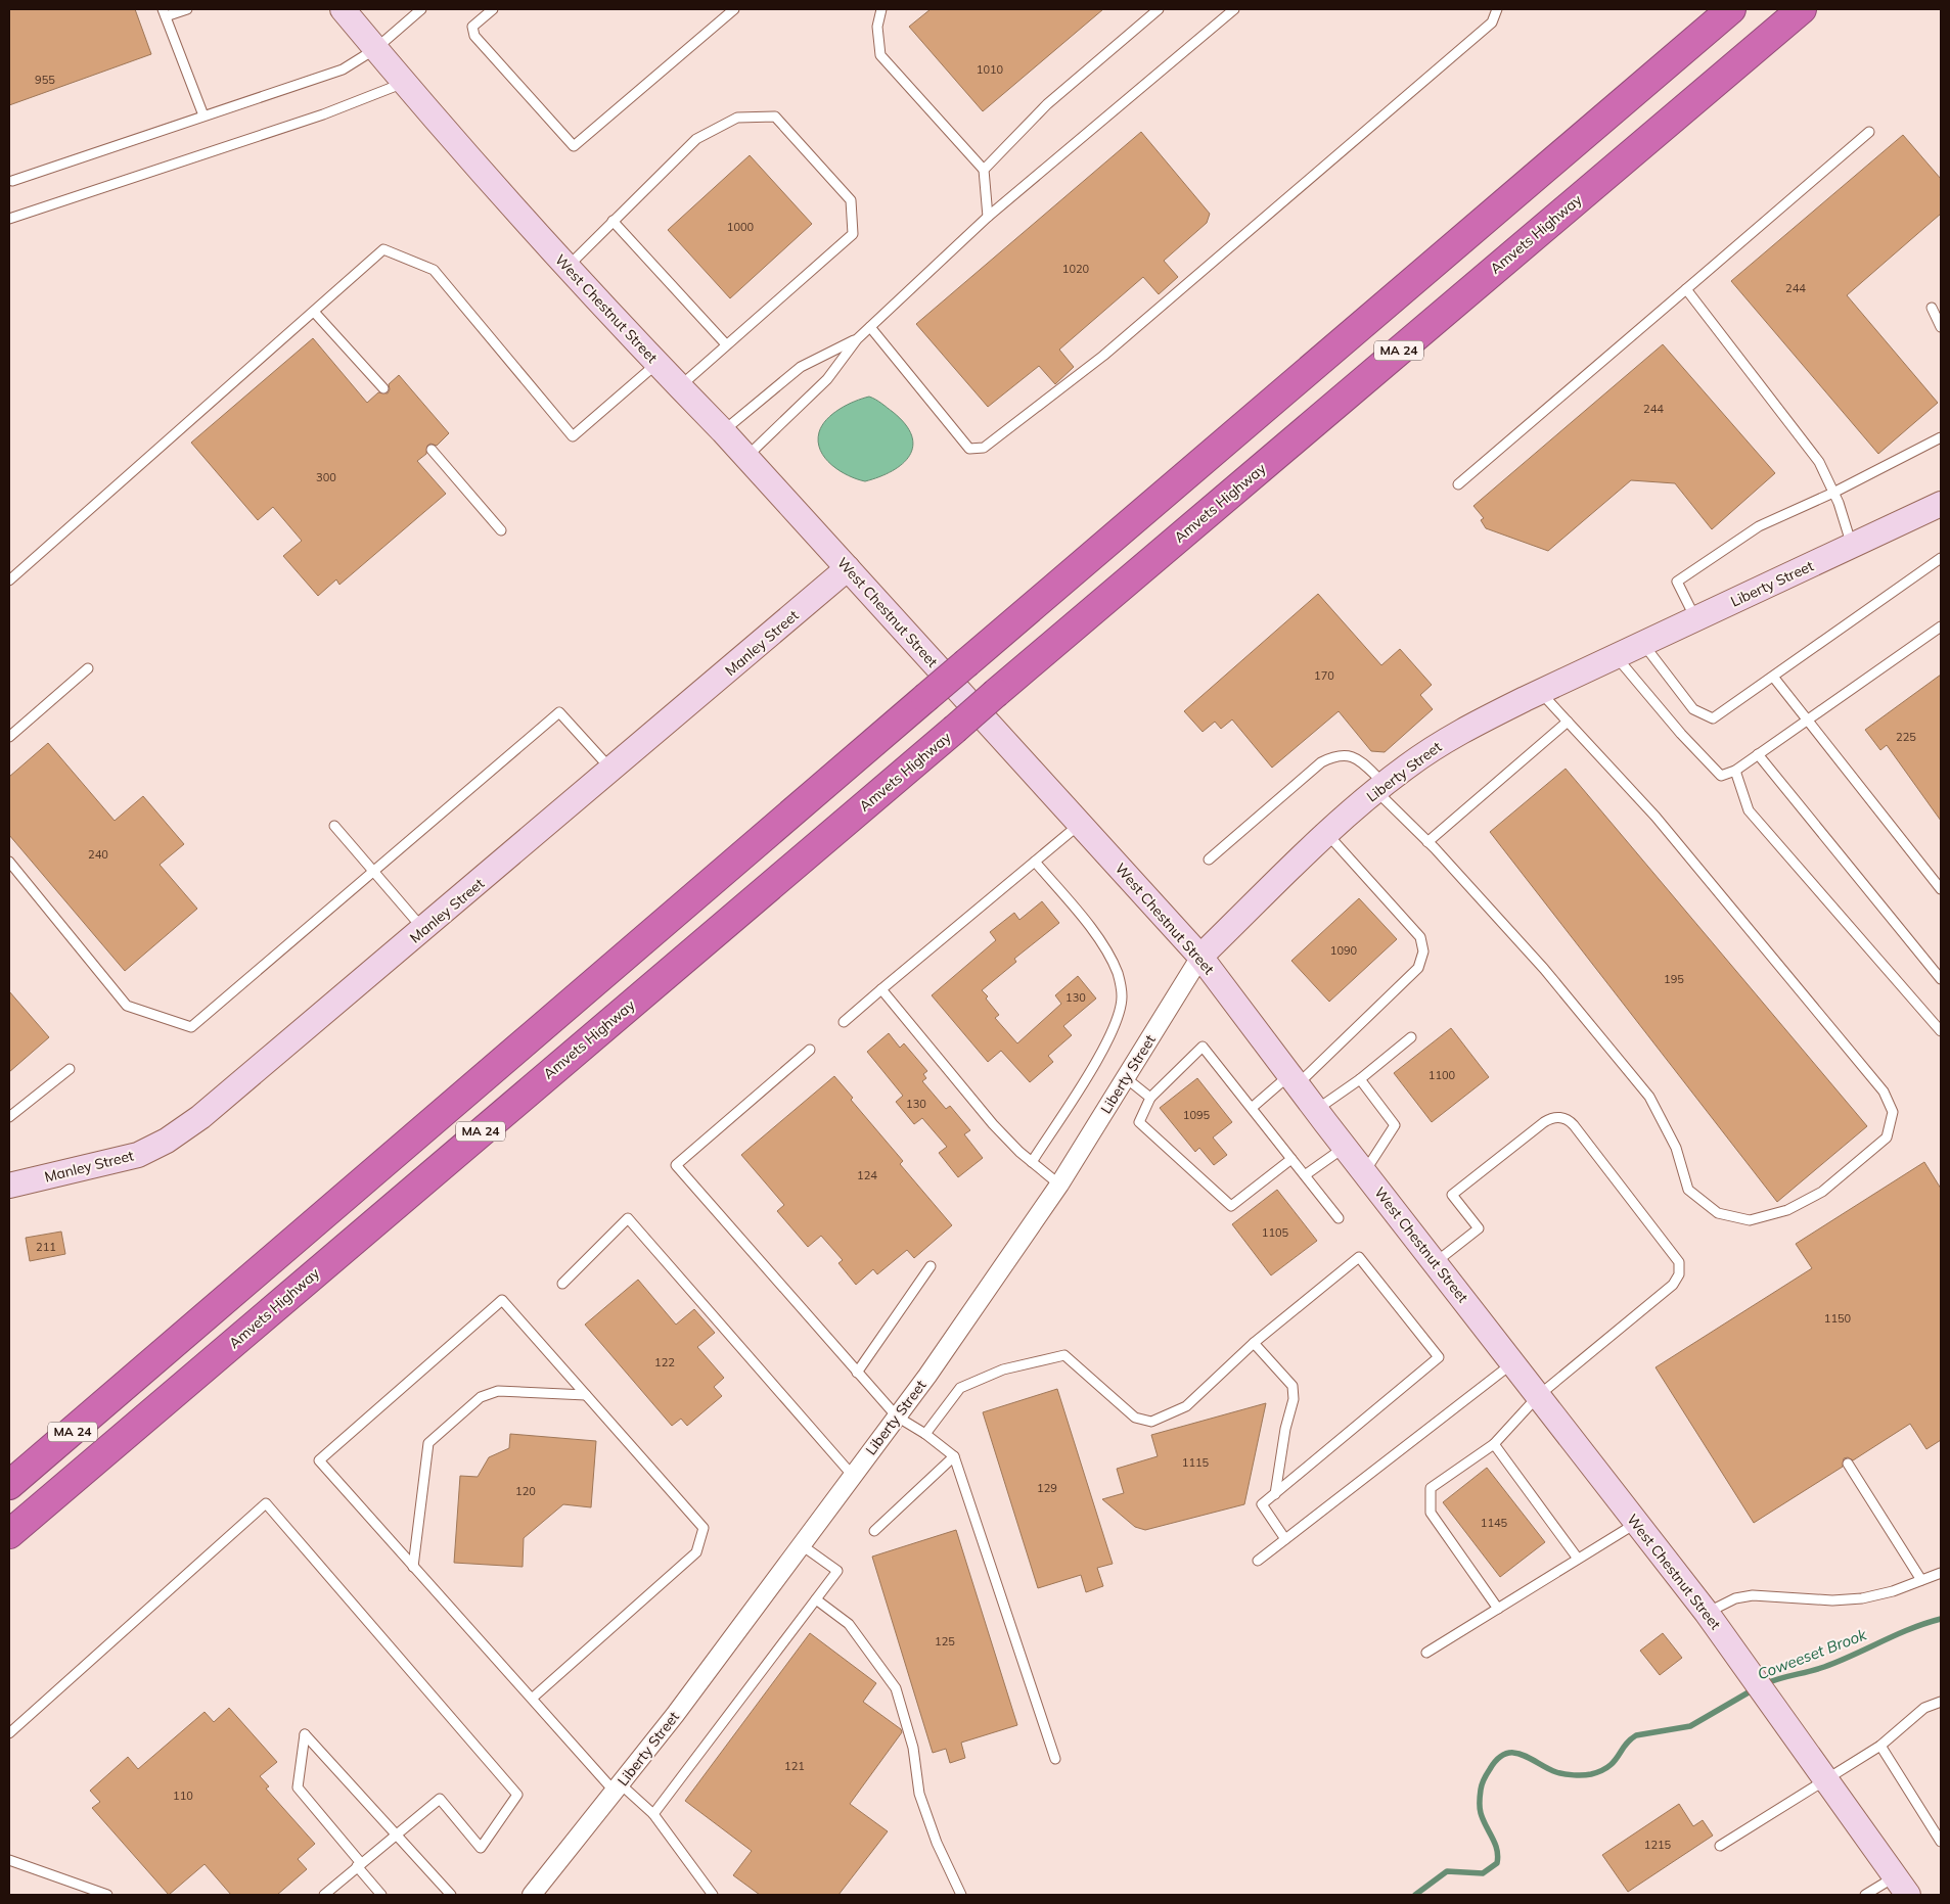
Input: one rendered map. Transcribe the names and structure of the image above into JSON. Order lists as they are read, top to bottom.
{
  "streets": {
    "highway": ["Amvets Highway", "MA 24"],
    "main road": ["West Chestnut Street", "Liberty Street", "Manley Street"]
  },
  "crossings": [
    ["West Chestnut Street", "Liberty Street"],
    ["West Chestnut Street", "Manley Street"]
  ],
  "water": ["Coweeset Brook"],
  "house_numbers": [
    "1010",
    "955",
    "1000",
    "1020",
    "244",
    "244",
    "300",
    "170",
    "225",
    "240",
    "1090",
    "195",
    "130",
    "1100",
    "130",
    "1095",
    "124",
    "1105",
    "211",
    "1150",
    "122",
    "1115",
    "129",
    "120",
    "1145",
    "125",
    "121",
    "110",
    "1215"
  ]
}
